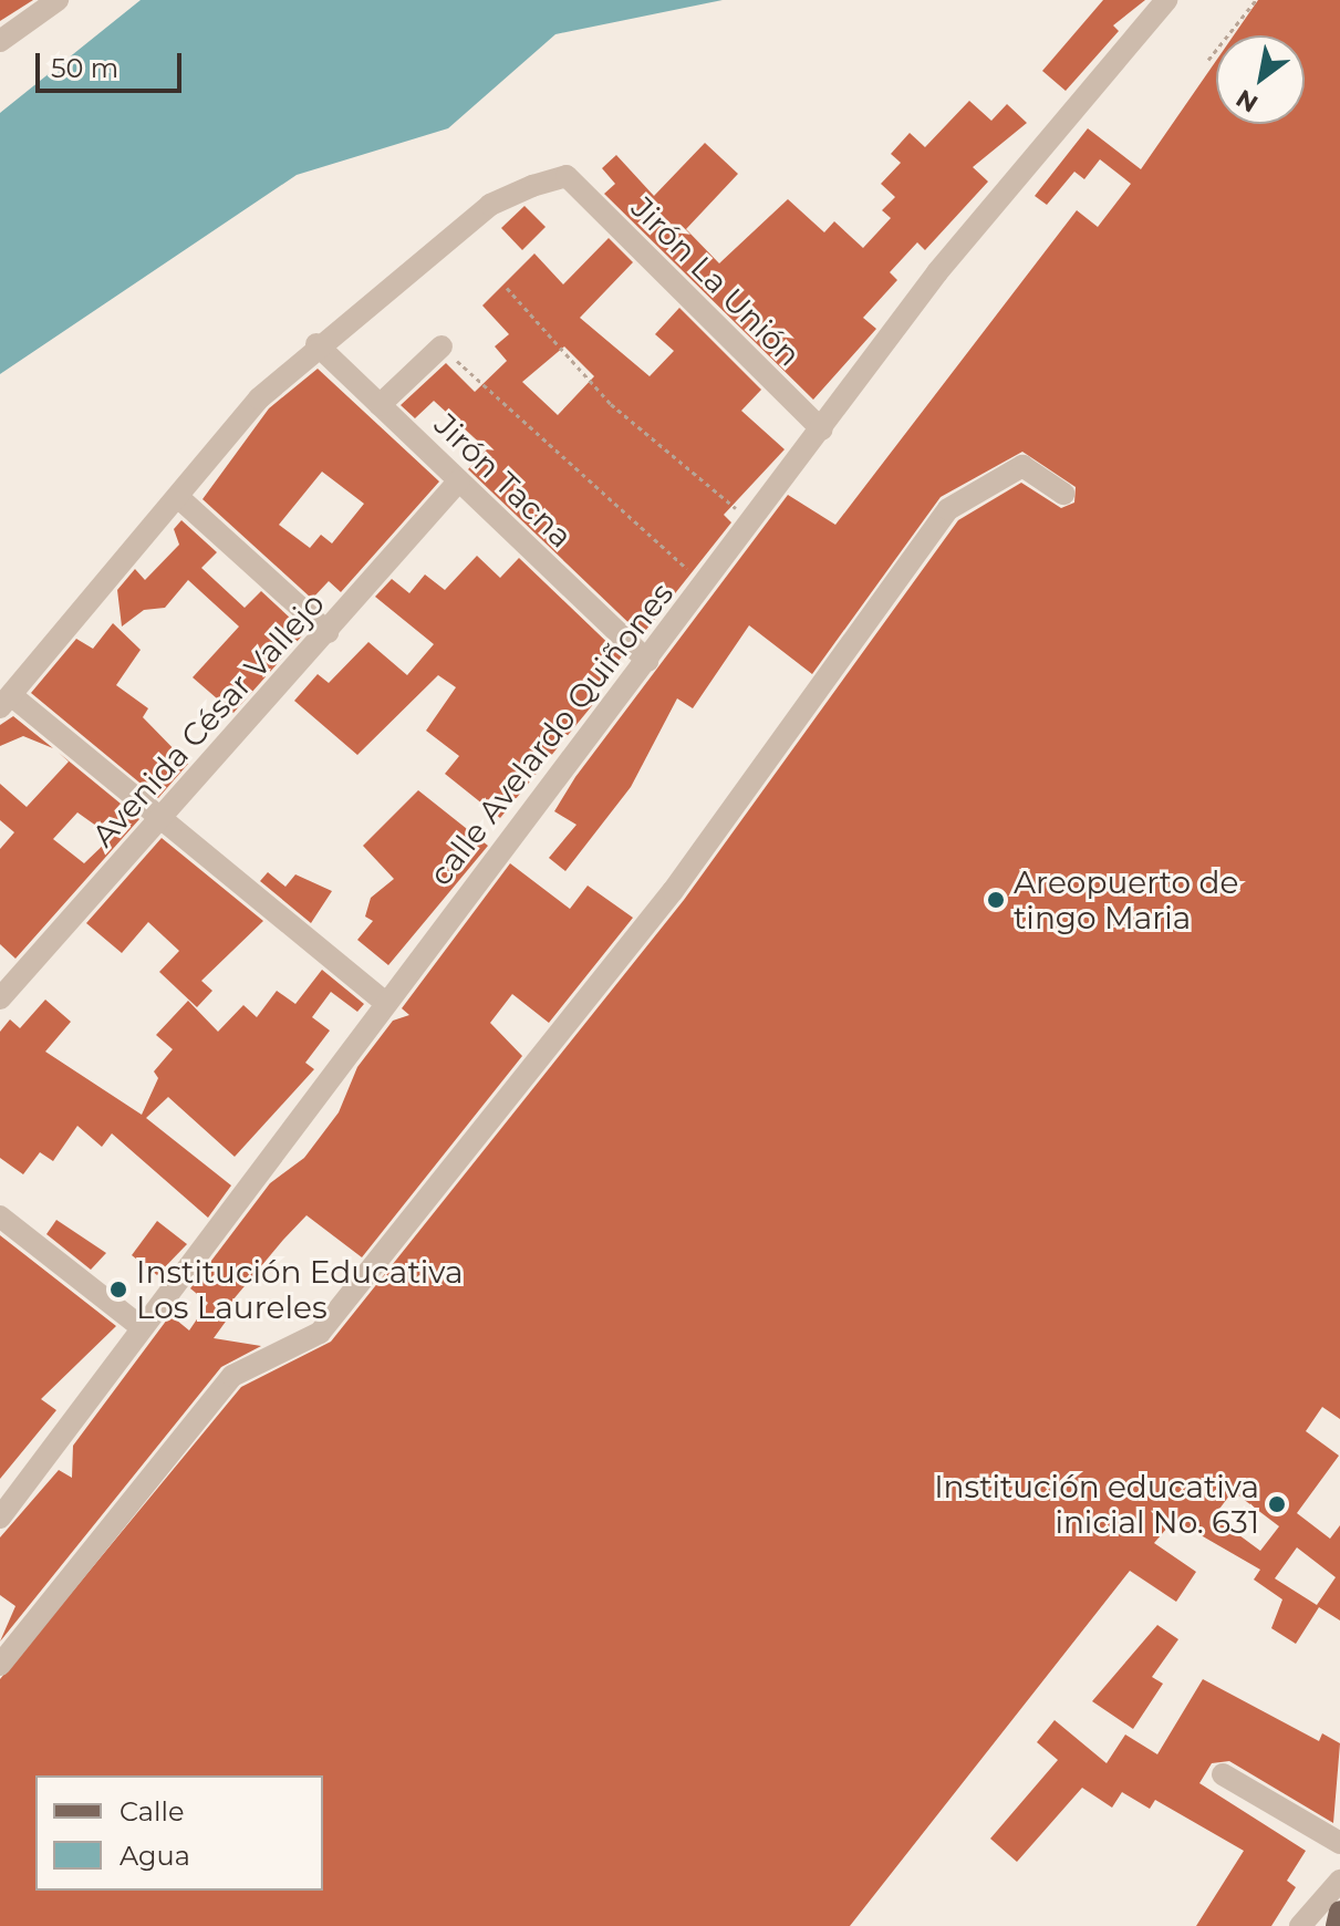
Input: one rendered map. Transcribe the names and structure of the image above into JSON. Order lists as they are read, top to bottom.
{
  "streets": {
    "street": [
      "Jirón La Unión",
      "Jirón Tacna",
      "Avenida César Vallejo",
      "calle Avelardo Quiñones"
    ]
  },
  "crossings": [
    ["Jirón La Unión", "Jirón Tacna"],
    ["Jirón La Unión", "calle Avelardo Quiñones"],
    ["Jirón Tacna", "Avenida César Vallejo"],
    ["Jirón Tacna", "calle Avelardo Quiñones"]
  ],
  "places": ["Areopuerto de tingo Maria", "Institución Educativa Los Laureles", "Institución educativa inicial No. 631"],
  "legend": ["Calle", "Agua"],
  "scale_bar": "50 m",
  "north": "bottom left"
}
